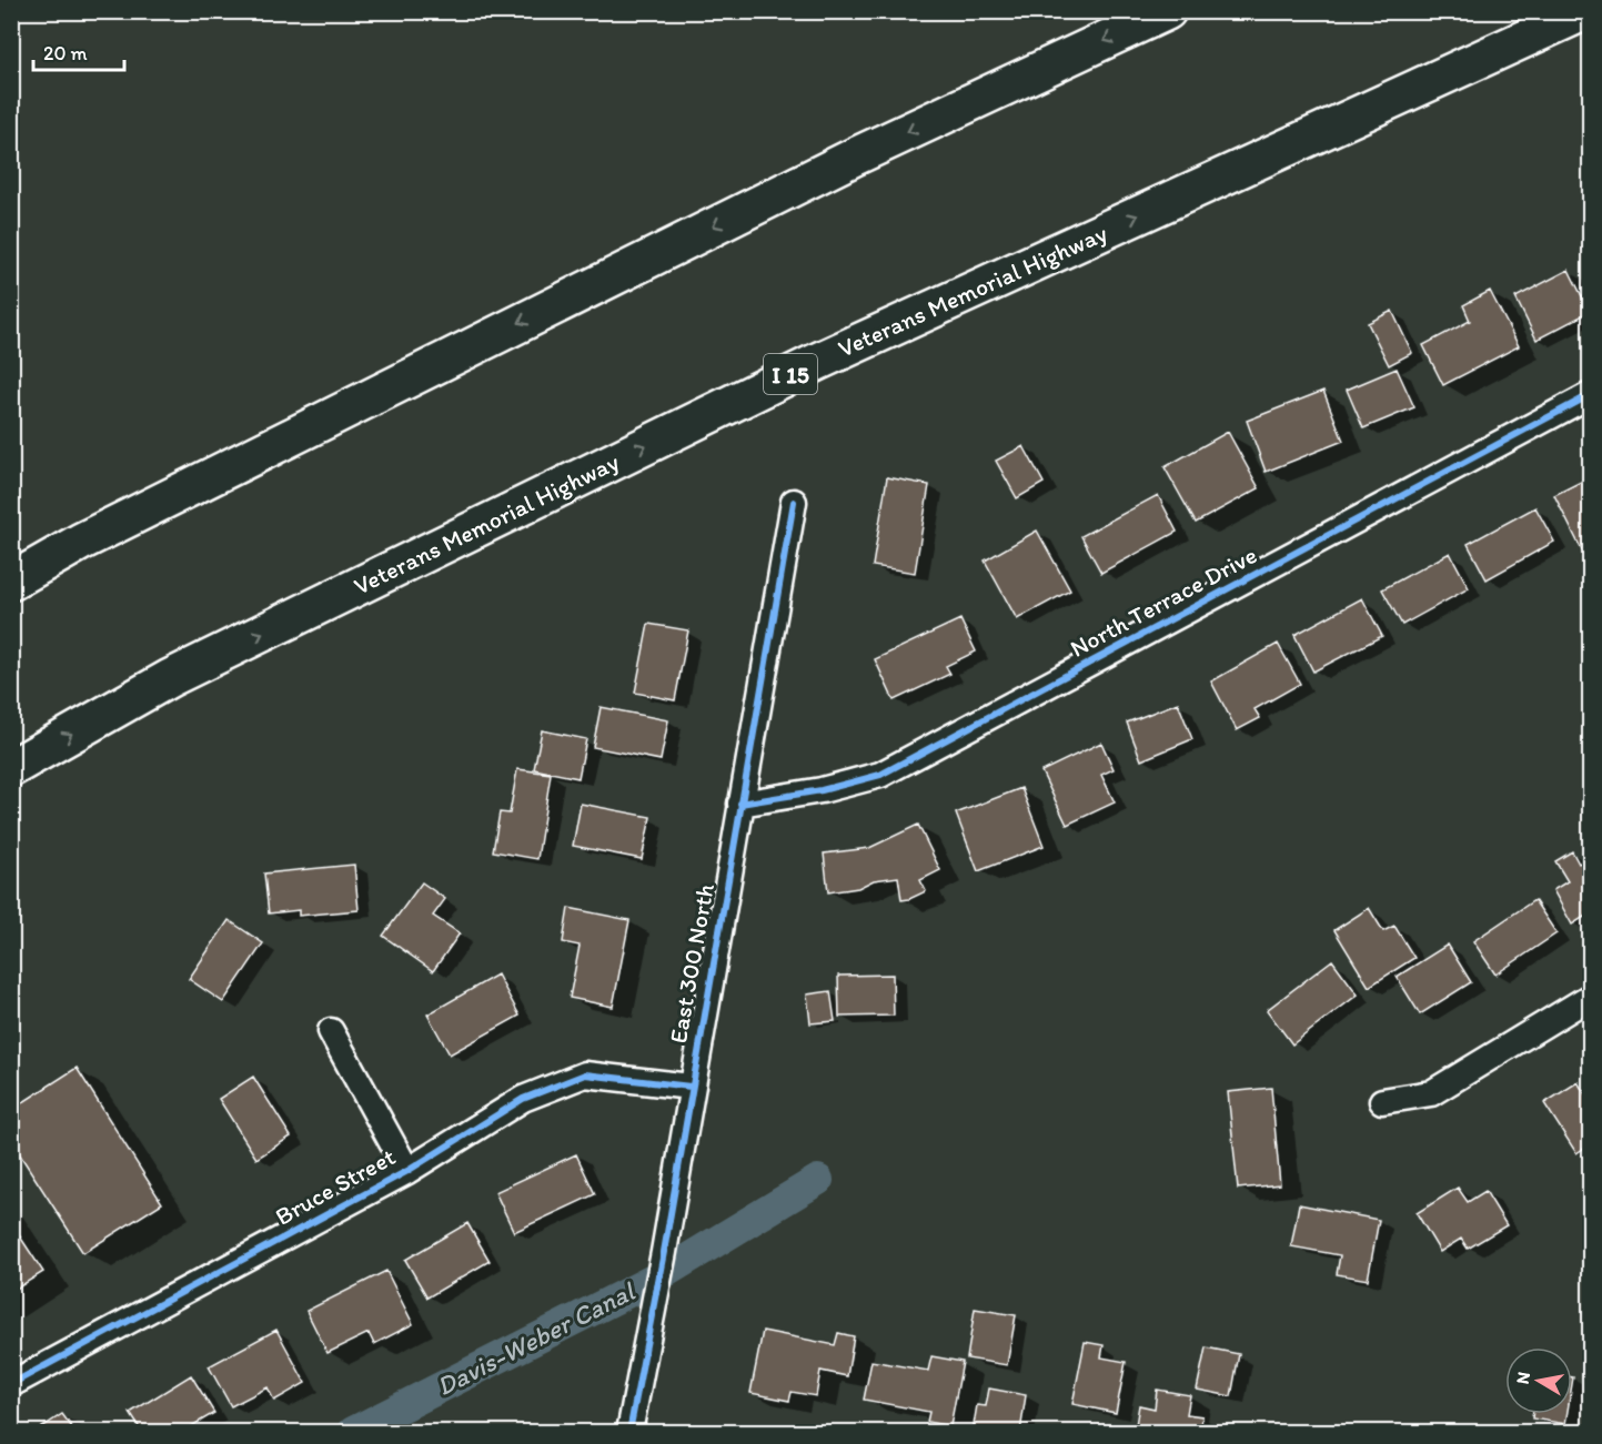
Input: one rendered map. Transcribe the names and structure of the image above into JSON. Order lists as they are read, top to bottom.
{
  "streets": {
    "highway": ["Veterans Memorial Highway", "I 15"],
    "street": ["North Terrace Drive", "East 300 North", "Bruce Street"]
  },
  "crossings": [
    ["North Terrace Drive", "East 300 North"],
    ["East 300 North", "Bruce Street"]
  ],
  "water": ["Davis-Weber Canal"],
  "scale_bar": "20 m",
  "north": "left"
}
